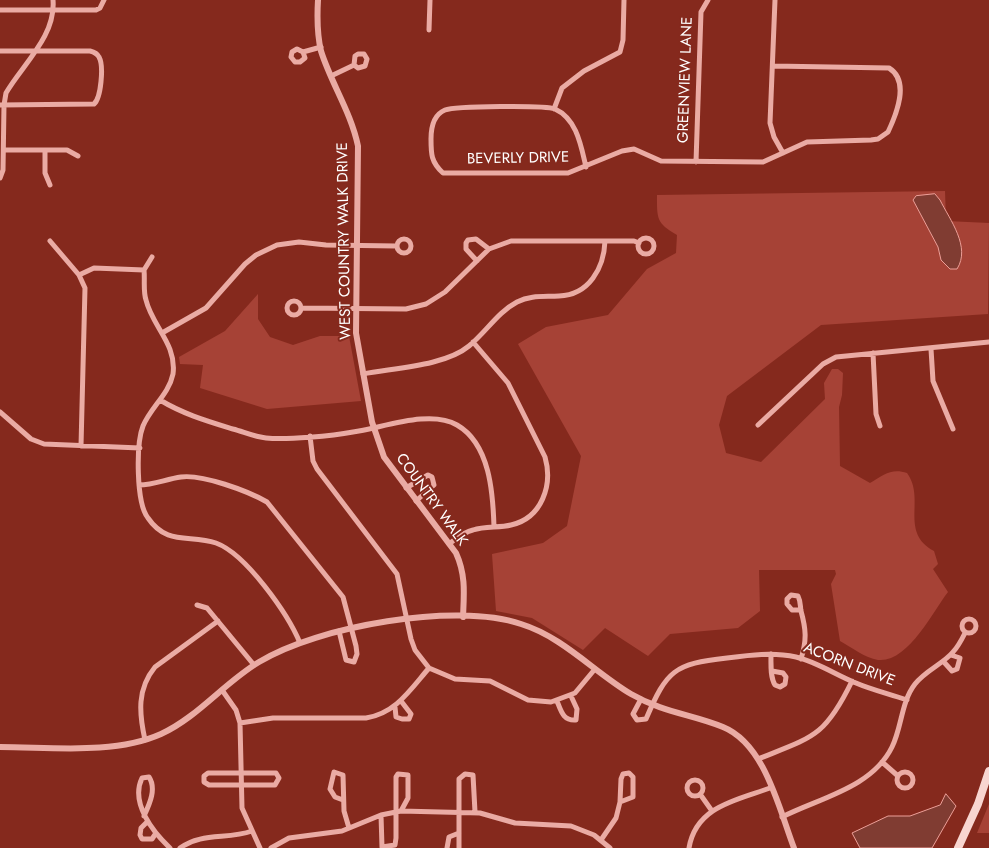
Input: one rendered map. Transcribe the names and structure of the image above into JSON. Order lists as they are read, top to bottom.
{
  "streets": {
    "street": [
      "GREENVIEW LANE",
      "BEVERLY DRIVE",
      "WEST COUNTRY WALK DRIVE",
      "COUNTRY WALK",
      "ACORN DRIVE"
    ]
  },
  "crossings": [
    ["GREENVIEW LANE", "BEVERLY DRIVE"],
    ["WEST COUNTRY WALK DRIVE", "COUNTRY WALK"]
  ]
}
